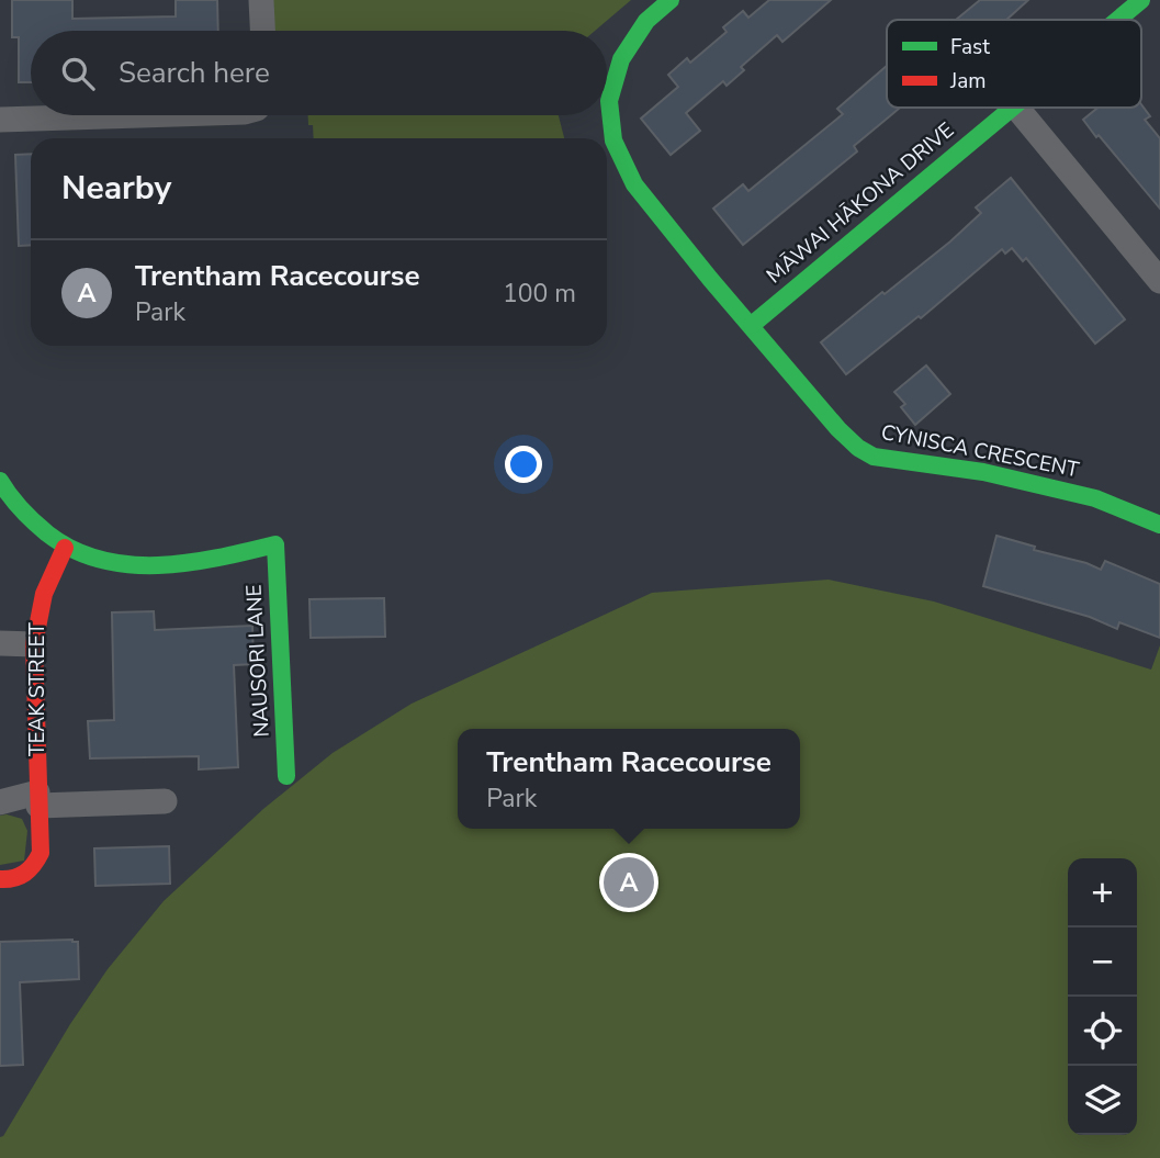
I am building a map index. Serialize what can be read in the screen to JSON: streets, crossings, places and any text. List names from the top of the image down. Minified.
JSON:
{"streets":{"street":["MĀWAI HĀKONA DRIVE","CYNISCA CRESCENT","NAUSORI LANE","TEAK STREET"]},"crossings":[["MĀWAI HĀKONA DRIVE","CYNISCA CRESCENT"],["NAUSORI LANE","TEAK STREET"]],"legend":["Fast","Jam"],"page":{"search":"Search here","heading":"Nearby","list":[{"mark":"A","name":"Trentham Racecourse","note":"Park","value":"100 m"}],"popup":["Trentham Racecourse","Park"],"pins":"A","map_buttons":["+","−"]}}
